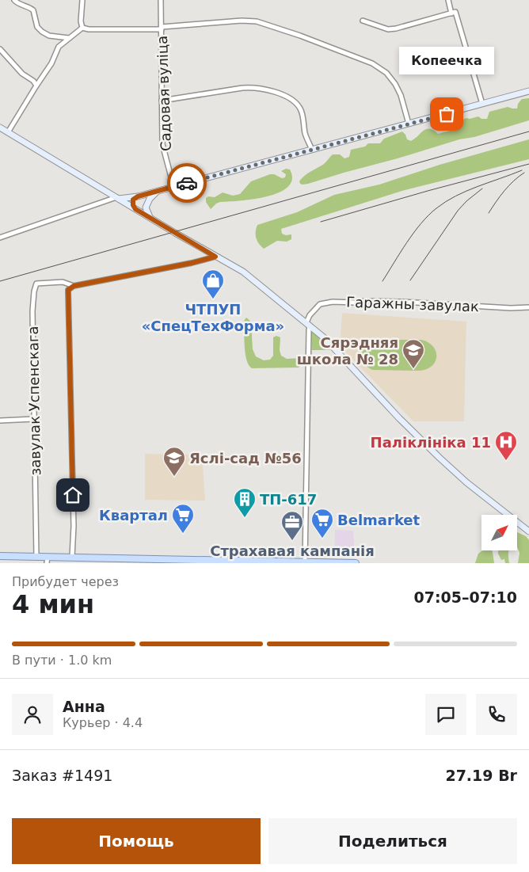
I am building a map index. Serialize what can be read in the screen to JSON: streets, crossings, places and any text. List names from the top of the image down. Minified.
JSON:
{"streets":{"street":["Садовая вуліца","Гаражны завулак","завулак Успенскага"]},"places":{"other":["Копеечка"],"shop":["ЧТПУП «СпецТехФорма»"],"school or university":["Сярэдняя школа № 28","Яслі-сад №56"],"hospital":["Паліклініка 11"],"building":["ТП-617"],"supermarket":["Квартал","Belmarket"],"office":["Страхавая кампанія"]},"north":"top right","page":{"bubble":"Копеечка","heading":["4 мин","Прибудет через","07:05–07:10"],"panel":["Анна","Курьер · 4.4","Заказ #1491","27.19 Br"],"bar":"В пути · 1.0 km","buttons":["Помощь","Поделиться"]}}
